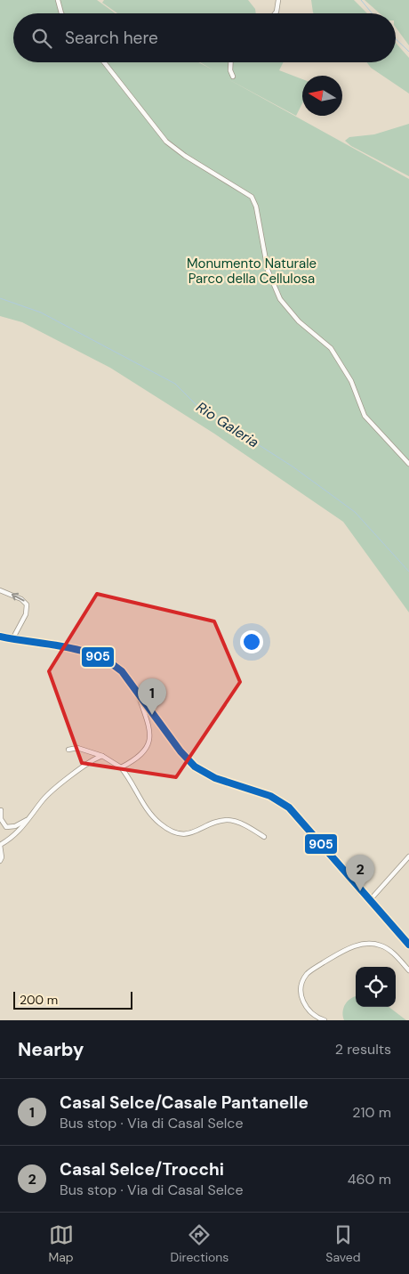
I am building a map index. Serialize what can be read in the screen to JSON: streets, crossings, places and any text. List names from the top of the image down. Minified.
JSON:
{"water":["Rio Galeria"],"parks":["Monumento Naturale Parco della Cellulosa"],"lines":["transit line 905"],"scale_bar":"200 m","north":"left","page":{"search":"Search here","pins":["1","2"],"scale":"200 m","heading":["Nearby","2 results"],"list":[{"mark":"1","name":"Casal Selce/Casale Pantanelle","note":"Bus stop · Via di Casal Selce","value":"210 m"},{"mark":"2","name":"Casal Selce/Trocchi","note":"Bus stop · Via di Casal Selce","value":"460 m"}],"nav":["Map","Directions","Saved"]}}
